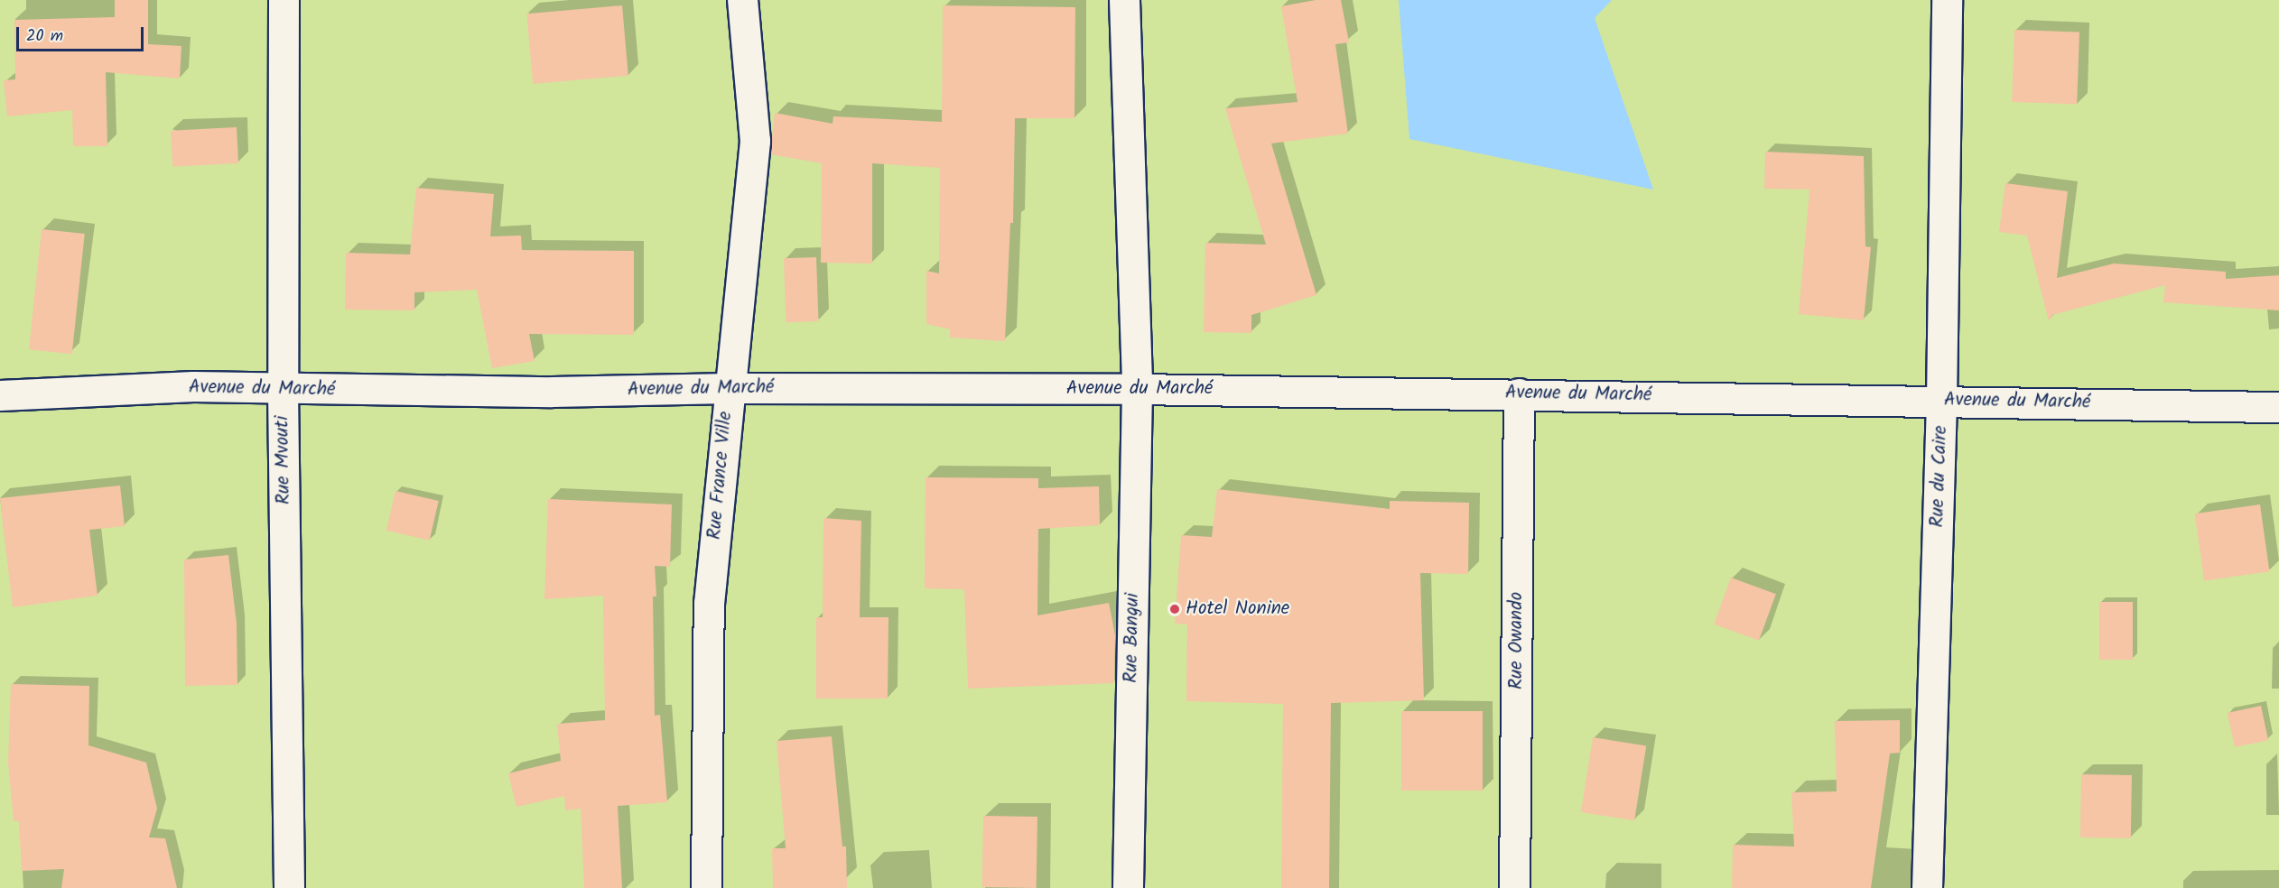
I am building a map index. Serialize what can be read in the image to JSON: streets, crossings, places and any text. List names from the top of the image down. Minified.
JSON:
{"streets":{"street":["Avenue du Marché","Rue Mvouti","Rue France Ville","Rue du Caire","Rue Bangui","Rue Owando"]},"crossings":[["Avenue du Marché","Rue Mvouti"],["Avenue du Marché","Rue France Ville"],["Avenue du Marché","Rue du Caire"],["Avenue du Marché","Rue Bangui"],["Avenue du Marché","Rue Owando"]],"places":["Hotel Nonine"],"scale_bar":"20 m"}
